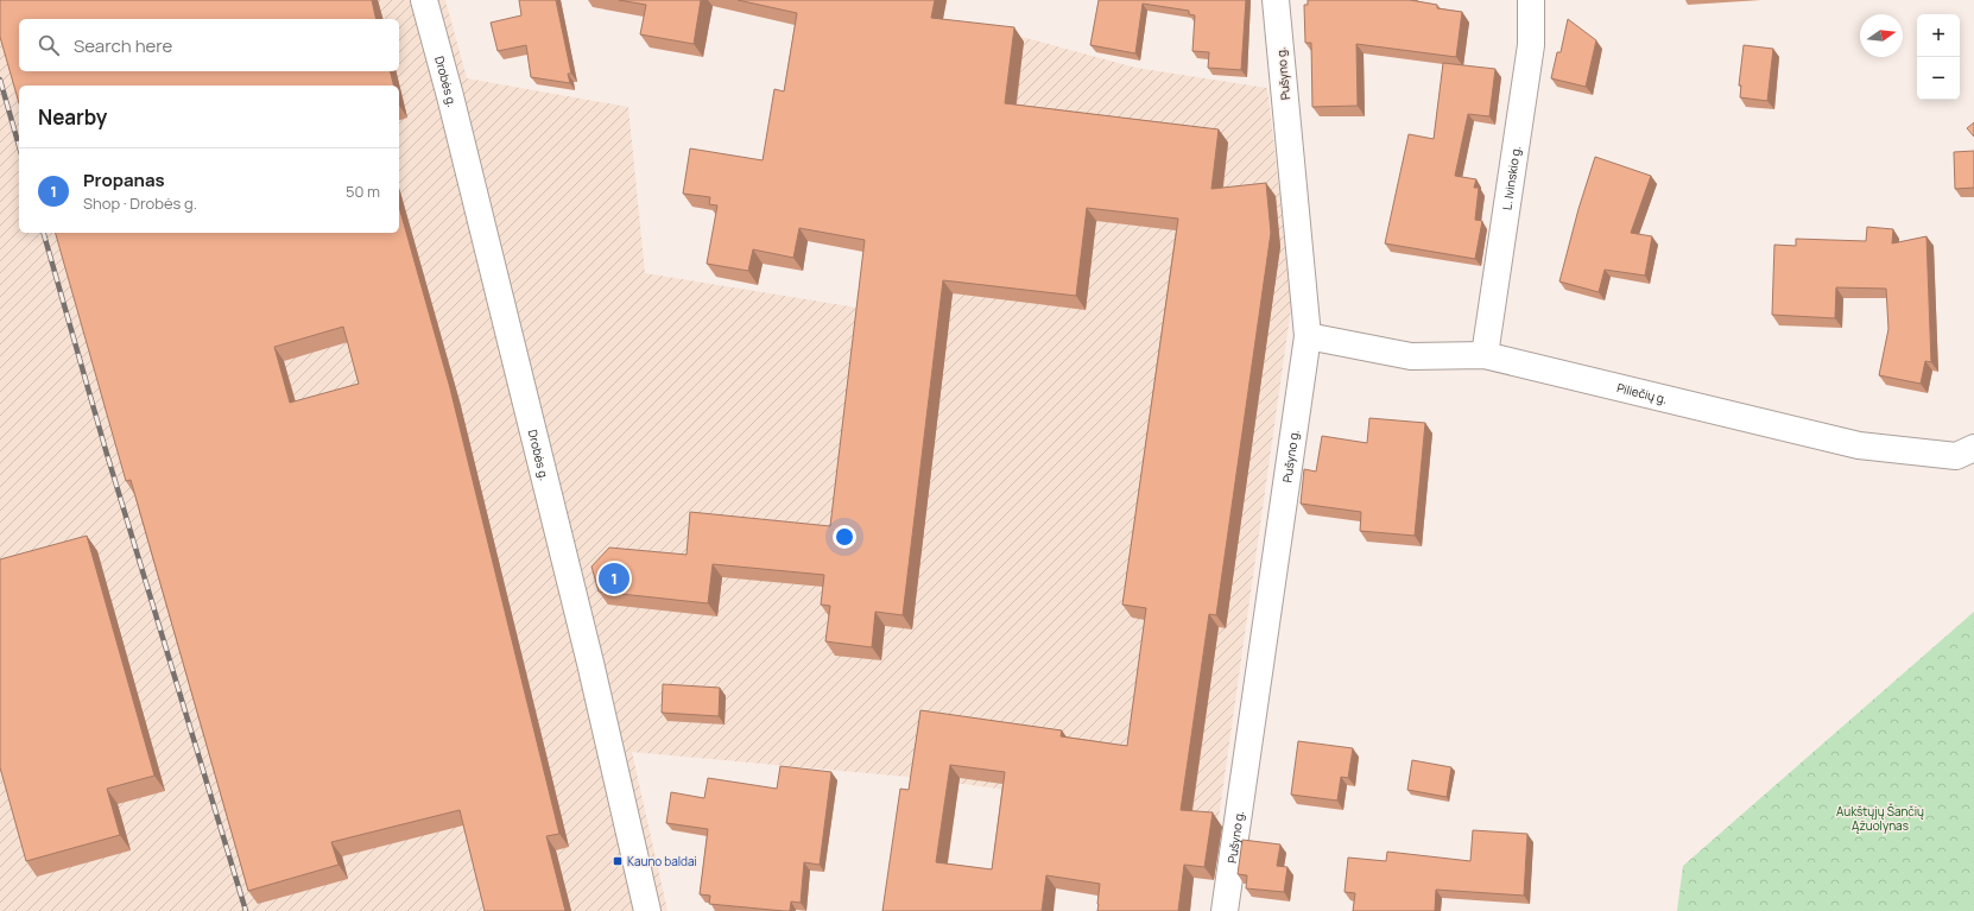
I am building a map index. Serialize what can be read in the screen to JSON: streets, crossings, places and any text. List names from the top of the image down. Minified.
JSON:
{"streets":{"street":["Pušyno g.","Drobės g.","L. Ivinskio g.","Piliečių g."]},"crossings":[["Pušyno g.","Piliečių g."],["L. Ivinskio g.","Piliečių g."]],"parks":["Aukštųjų Šančių Ąžuolynas"],"places":{"transit":["Kauno baldai"]},"north":"right","page":{"map_buttons":["+","−"],"search":"Search here","heading":"Nearby","list":[{"mark":"1","name":"Propanas","note":"Shop · Drobės g.","value":"50 m"}],"pins":"1"}}
